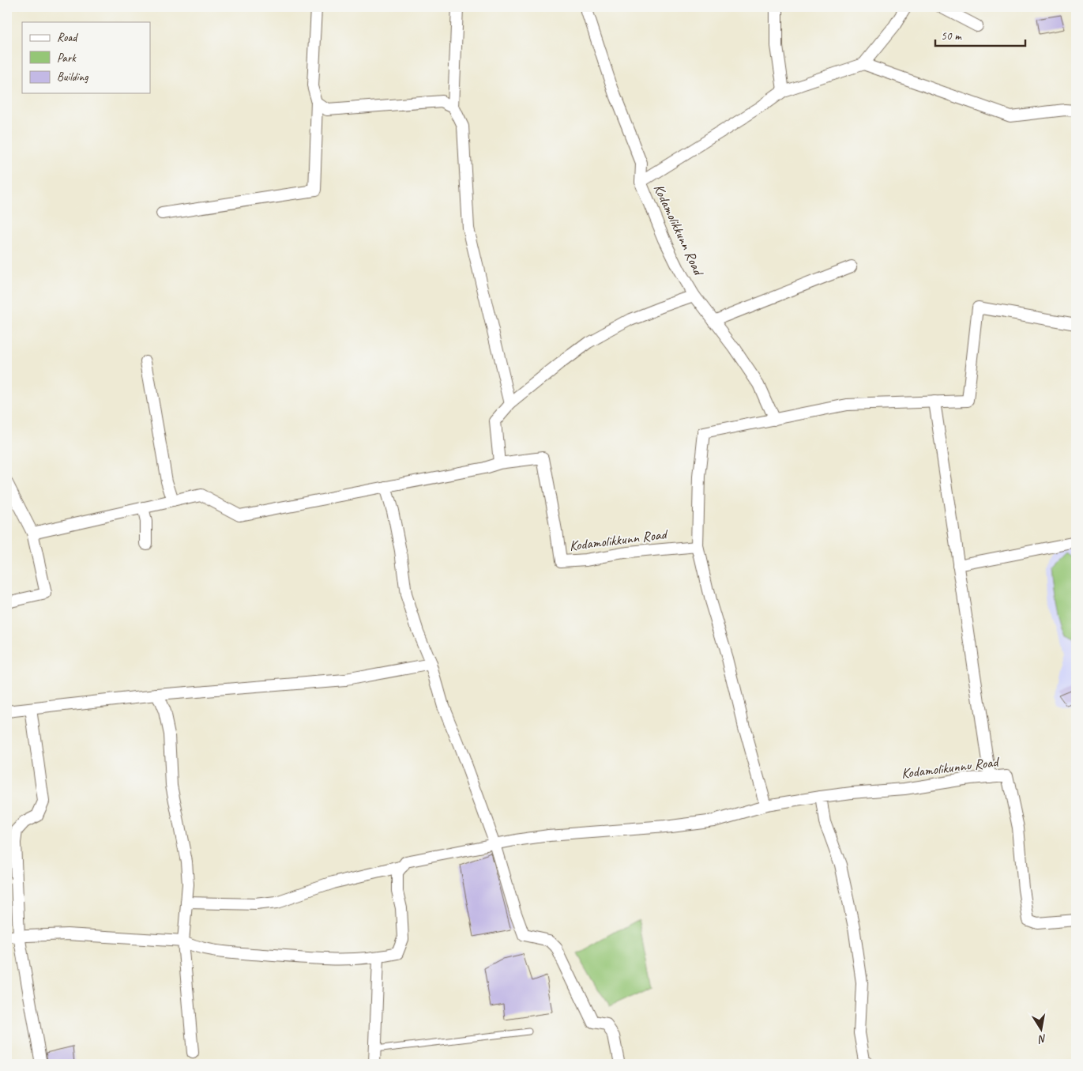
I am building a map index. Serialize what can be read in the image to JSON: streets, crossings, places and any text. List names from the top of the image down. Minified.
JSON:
{"streets":{"street":["Kodamolikkunn Road","Kodamolikunnu Road"]},"legend":["Road","Park","Building"],"scale_bar":"50 m","north":"bottom"}
